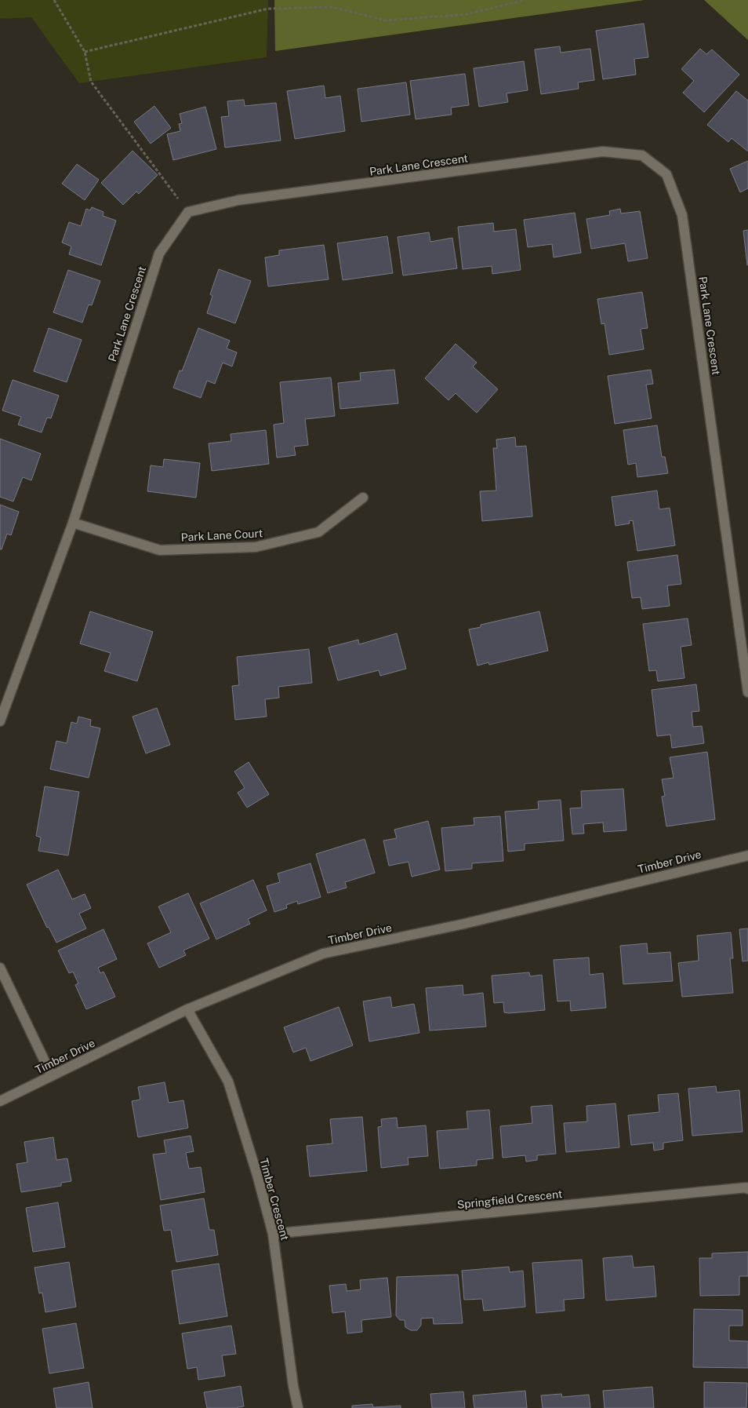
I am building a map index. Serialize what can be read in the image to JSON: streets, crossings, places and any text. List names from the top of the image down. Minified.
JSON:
{"streets":{"street":["Park Lane Crescent","Park Lane Court","Timber Drive","Timber Crescent","Springfield Crescent"]},"crossings":[["Park Lane Crescent","Park Lane Court"],["Timber Drive","Timber Crescent"],["Timber Crescent","Springfield Crescent"]]}
